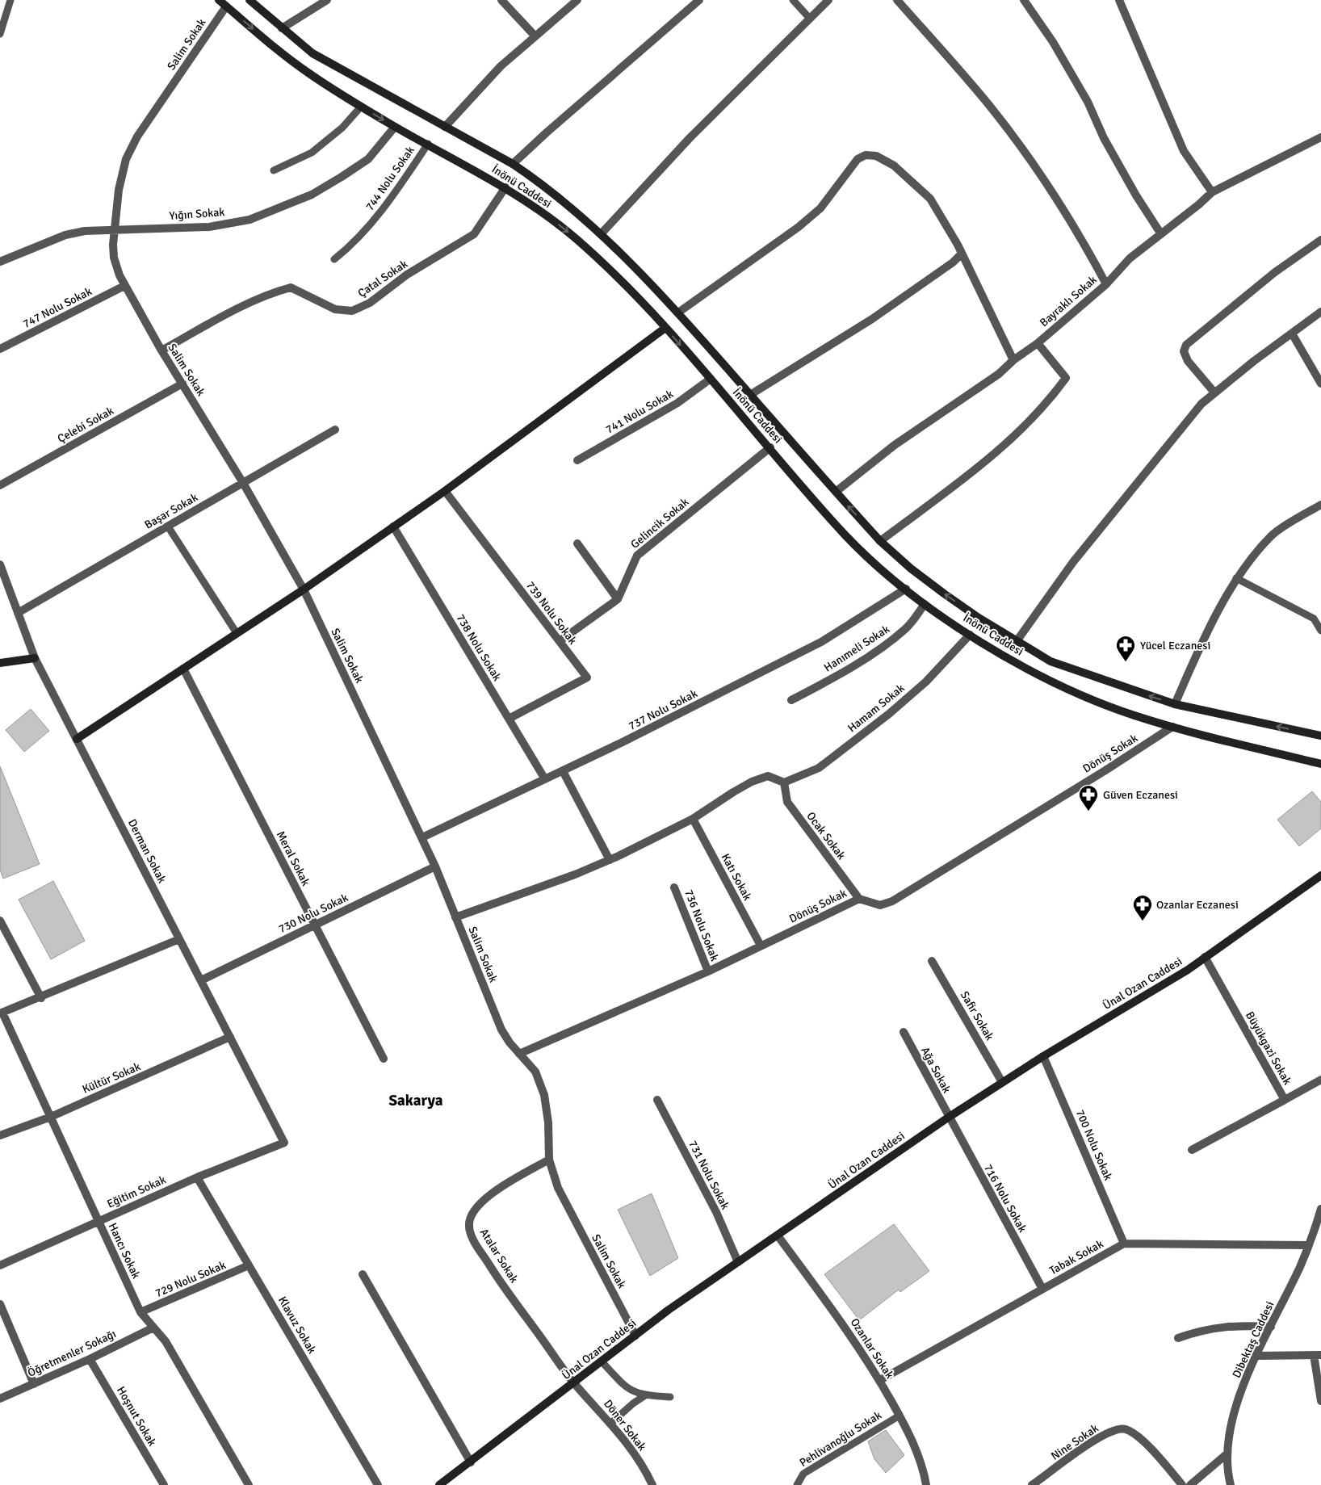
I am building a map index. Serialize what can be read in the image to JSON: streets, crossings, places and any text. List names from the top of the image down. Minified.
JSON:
{"streets":{"main road":["İnönü Caddesi","Ünal Ozan Caddesi"],"street":["Salim Sokak","Yığın Sokak","Çatal Sokak","Bayraklı Sokak","747 Nolu Sokak","741 Nolu Sokak","Çelebi Sokak","Başar Sokak","Gelincik Sokak","739 Nolu Sokak","738 Nolu Sokak","Hanımeli Sokak","Hamam Sokak","737 Nolu Sokak","Dönüş Sokak","Ocak Sokak","Derman Sokak","Meral Sokak","Katı Sokak","730 Nolu Sokak","736 Nolu Sokak","Safir Sokak","Büyükgazi Sokak","Ağa Sokak","Kültür Sokak","700 Nolu Sokak","731 Nolu Sokak","Eğitim Sokak","716 Nolu Sokak","Hancı Sokak","Atalar Sokak","Tabak Sokak","729 Nolu Sokak","Klavuz Sokak","Dibektaş Caddesi","Ozanlar Sokak","Öğretmenler Sokağı","Hoşnut Sokak","Döner Sokak","Nine Sokak"],"lane":["744 Nolu Sokak","Pehlivanoğlu Sokak"]},"crossings":[["Salim Sokak","İnönü Caddesi"],["Salim Sokak","Yığın Sokak"],["Salim Sokak","Çatal Sokak"],["Salim Sokak","747 Nolu Sokak"],["Salim Sokak","Çelebi Sokak"],["Salim Sokak","Başar Sokak"],["Salim Sokak","737 Nolu Sokak"],["Salim Sokak","Dönüş Sokak"],["Salim Sokak","730 Nolu Sokak"],["Salim Sokak","Ünal Ozan Caddesi"],["Salim Sokak","Atalar Sokak"],["744 Nolu Sokak","İnönü Caddesi"],["İnönü Caddesi","Yığın Sokak"],["İnönü Caddesi","Çatal Sokak"],["İnönü Caddesi","Bayraklı Sokak"],["İnönü Caddesi","741 Nolu Sokak"],["İnönü Caddesi","Gelincik Sokak"],["İnönü Caddesi","Hanımeli Sokak"],["İnönü Caddesi","Hamam Sokak"],["İnönü Caddesi","737 Nolu Sokak"],["İnönü Caddesi","Dönüş Sokak"],["Başar Sokak","Derman Sokak"],["739 Nolu Sokak","738 Nolu Sokak"],["738 Nolu Sokak","737 Nolu Sokak"],["Hamam Sokak","Ocak Sokak"],["Dönüş Sokak","Ocak Sokak"],["Dönüş Sokak","Katı Sokak"],["Dönüş Sokak","736 Nolu Sokak"],["Derman Sokak","730 Nolu Sokak"],["Derman Sokak","Kültür Sokak"],["Derman Sokak","Eğitim Sokak"],["Meral Sokak","730 Nolu Sokak"],["Ünal Ozan Caddesi","Safir Sokak"],["Ünal Ozan Caddesi","Büyükgazi Sokak"],["Ünal Ozan Caddesi","Ağa Sokak"],["Ünal Ozan Caddesi","700 Nolu Sokak"],["Ünal Ozan Caddesi","731 Nolu Sokak"],["Ünal Ozan Caddesi","716 Nolu Sokak"],["Ünal Ozan Caddesi","Atalar Sokak"],["Ünal Ozan Caddesi","Ozanlar Sokak"],["Ünal Ozan Caddesi","Döner Sokak"],["Ağa Sokak","716 Nolu Sokak"],["Kültür Sokak","Hancı Sokak"],["700 Nolu Sokak","Tabak Sokak"],["Eğitim Sokak","Hancı Sokak"],["Eğitim Sokak","Klavuz Sokak"],["716 Nolu Sokak","Tabak Sokak"],["Hancı Sokak","729 Nolu Sokak"],["Hancı Sokak","Öğretmenler Sokağı"],["Atalar Sokak","Döner Sokak"],["Tabak Sokak","Dibektaş Caddesi"],["Tabak Sokak","Ozanlar Sokak"],["729 Nolu Sokak","Klavuz Sokak"],["Ozanlar Sokak","Pehlivanoğlu Sokak"],["Öğretmenler Sokağı","Hoşnut Sokak"]],"districts":["Sakarya"],"places":{"pharmacy":["Yücel Eczanesi","Güven Eczanesi","Ozanlar Eczanesi"]}}
